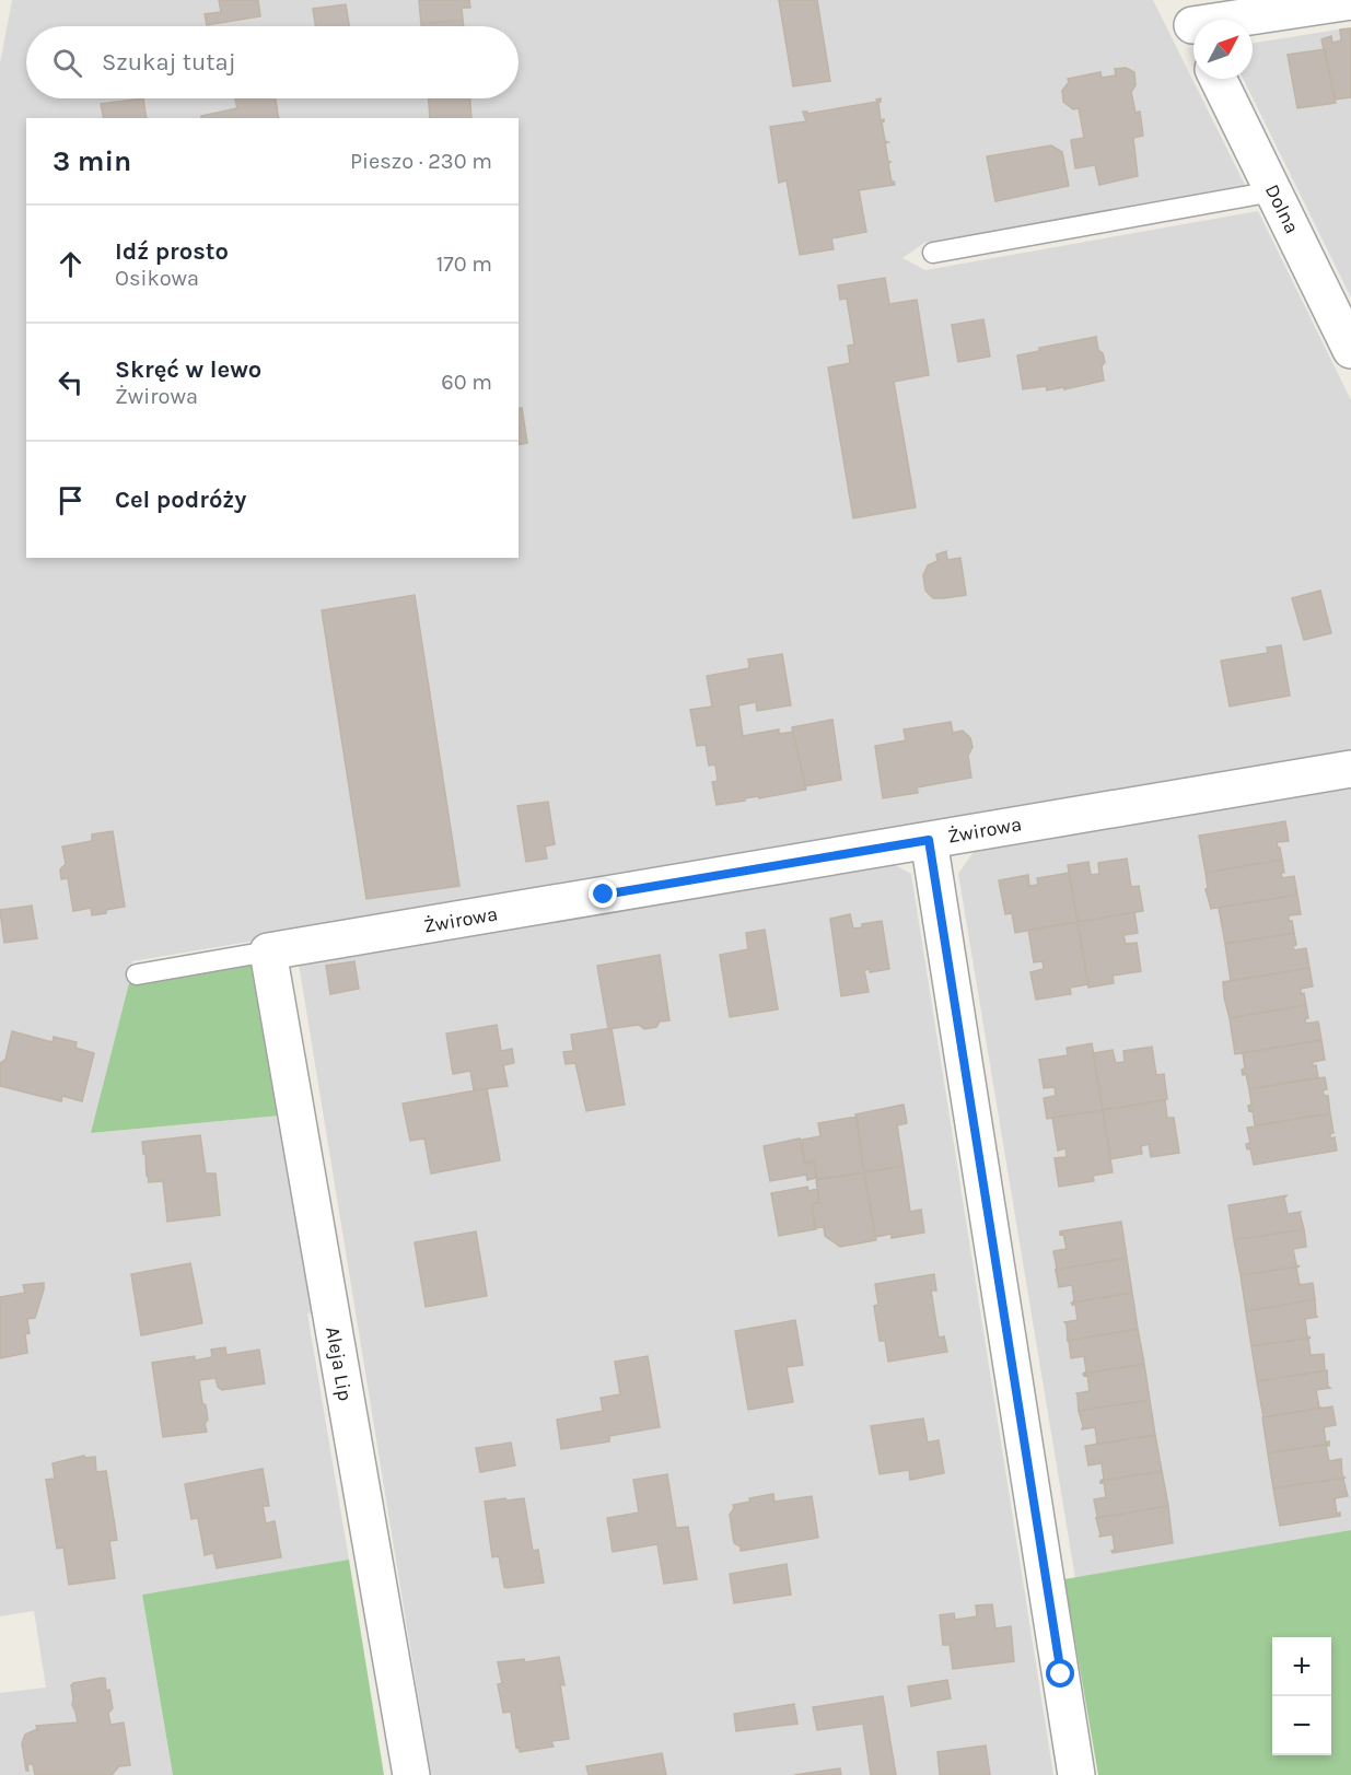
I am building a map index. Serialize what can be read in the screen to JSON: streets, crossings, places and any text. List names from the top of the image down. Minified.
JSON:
{"streets":{"street":["Dolna","Żwirowa","Aleja Lip"]},"crossings":[["Żwirowa","Aleja Lip"]],"north":"top right","page":{"search":"Szukaj tutaj","heading":["3 min","Pieszo · 230 m"],"list":[["Idź prosto","Osikowa","170 m"],["Skręć w lewo","Żwirowa","60 m"],"Cel podróży"],"map_buttons":["+","−"]}}
